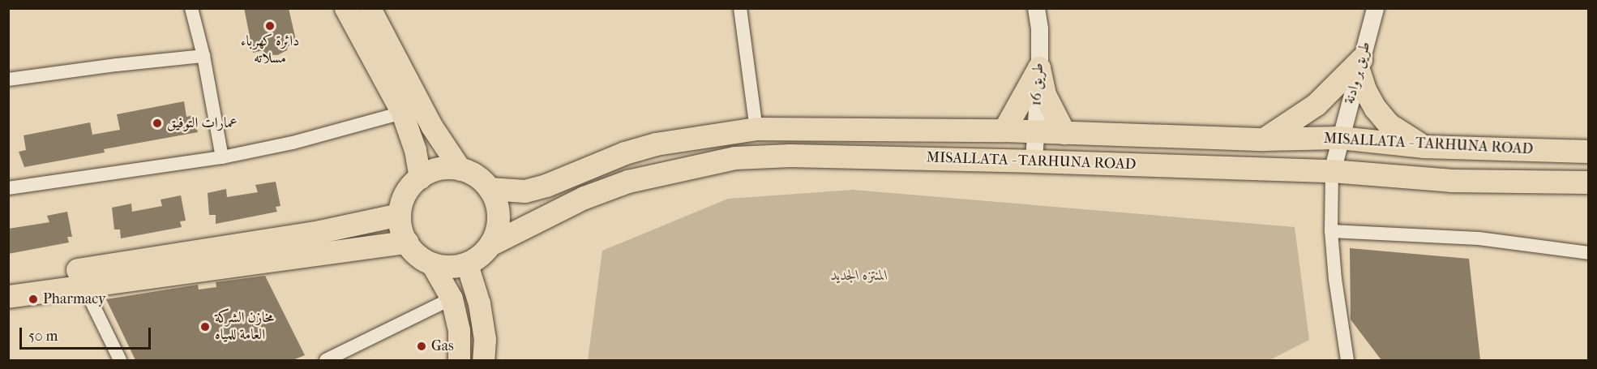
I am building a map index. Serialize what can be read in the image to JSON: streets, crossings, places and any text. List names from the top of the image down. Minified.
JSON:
{"streets":{"highway":["MISALLATA - TARHUNA ROAD"],"street":["طريق بر وادنة","طريق 16"]},"crossings":[["طريق بر وادنة","MISALLATA - TARHUNA ROAD"],["طريق 16","MISALLATA - TARHUNA ROAD"]],"parks":["المنتزه الجديد"],"places":["دائرة كهرباء مسلاته","عمارات التوفيق","Pharmacy","مخازن الشركة العامة للمياه","Gas"],"scale_bar":"50 m"}
